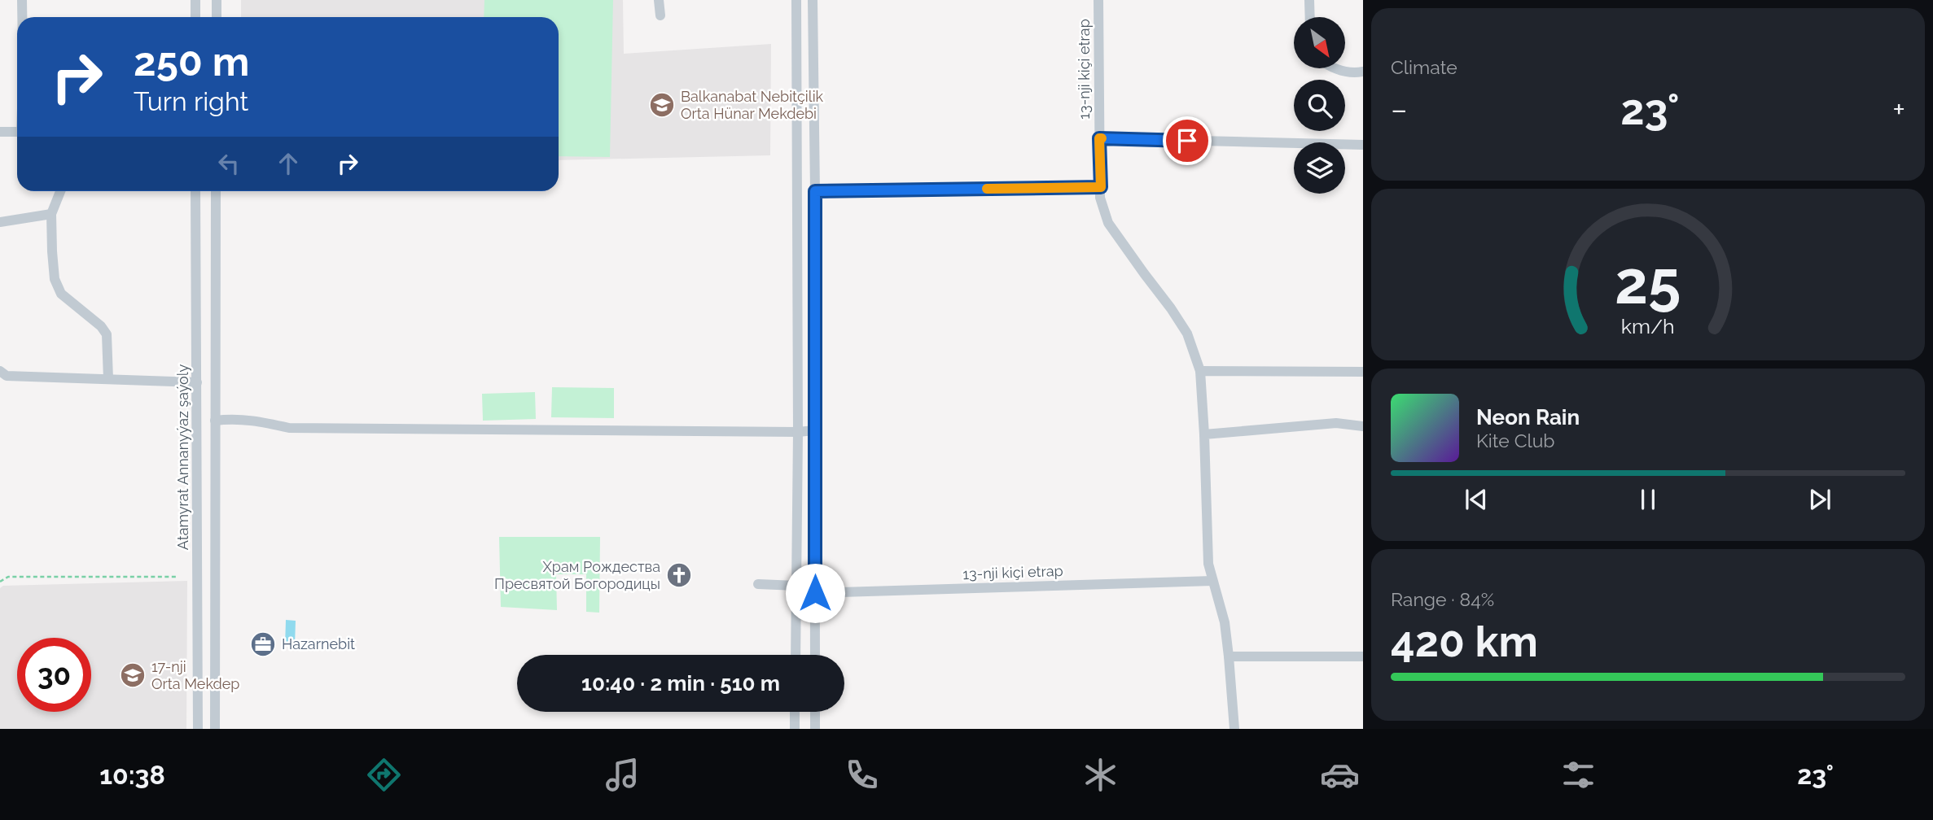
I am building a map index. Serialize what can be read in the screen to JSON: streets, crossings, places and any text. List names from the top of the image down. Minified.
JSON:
{"streets":{"street":["13-nji kiçi etrap","Atamyrat Annanyýaz şaýoly"]},"places":{"school or university":["Balkanabat Nebitçilik Orta Hünar Mekdebi","17-nji Orta Mekdep"],"church":["Храм Рождества Пресвятой Богородицы"],"office":["Hazarnebit"]},"north":"bottom right","page":{"tile":["Climate",["Range · 84%","420 km"]],"turn":["250 m","Turn right"],"heat":["−","23°","+"],"song":["Neon Rain","Kite Club"],"limit":"30","trip":"10:40 · 2 min · 510 m","tabs":["10:38","23°"],"gauge":["25","km/h"]}}
